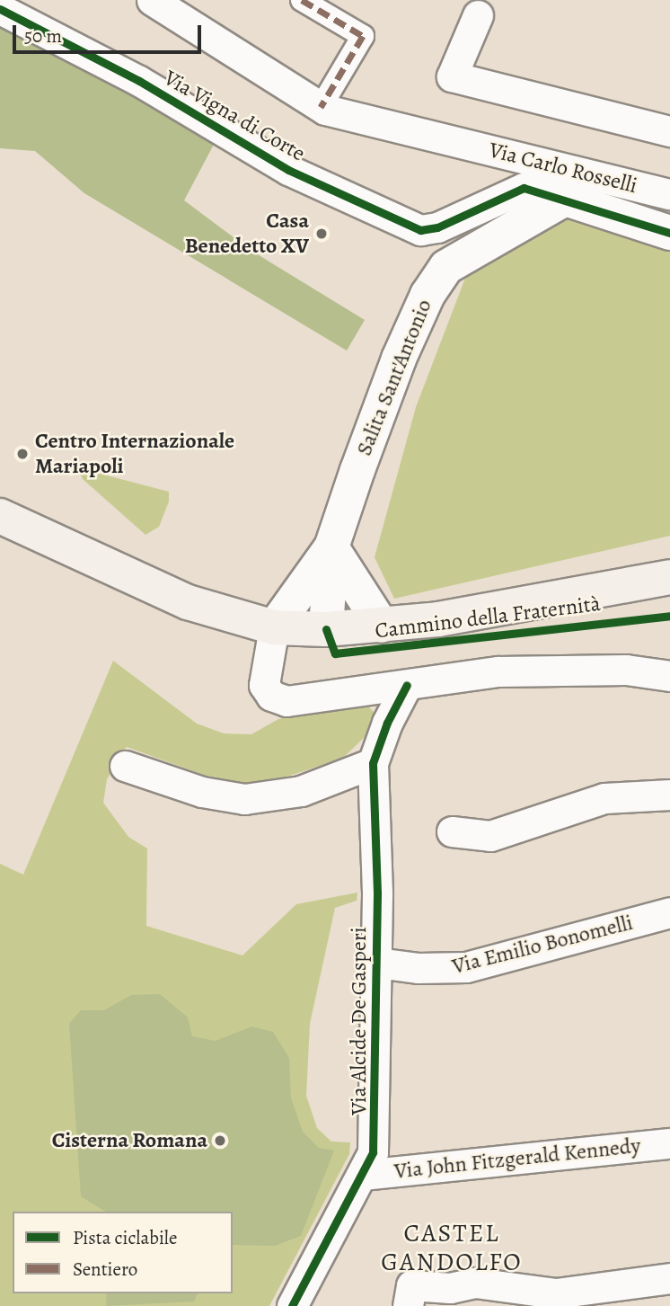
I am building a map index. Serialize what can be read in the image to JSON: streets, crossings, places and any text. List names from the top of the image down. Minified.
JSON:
{"streets":{"street":["Via Vigna di Corte","Via Carlo Rosselli","Salita Sant'Antonio","Via Emilio Bonomelli","Via Alcide De Gasperi","Via John Fitzgerald Kennedy"],"cycle path":["Cammino della Fraternità"]},"crossings":[["Via Vigna di Corte","Salita Sant'Antonio"],["Via Emilio Bonomelli","Via Alcide De Gasperi"],["Via Alcide De Gasperi","Via John Fitzgerald Kennedy"]],"districts":["CASTEL GANDOLFO"],"places":["Casa Benedetto XV","Centro Internazionale Mariapoli","Cisterna Romana"],"legend":["Pista ciclabile","Sentiero"],"scale_bar":"50 m"}
